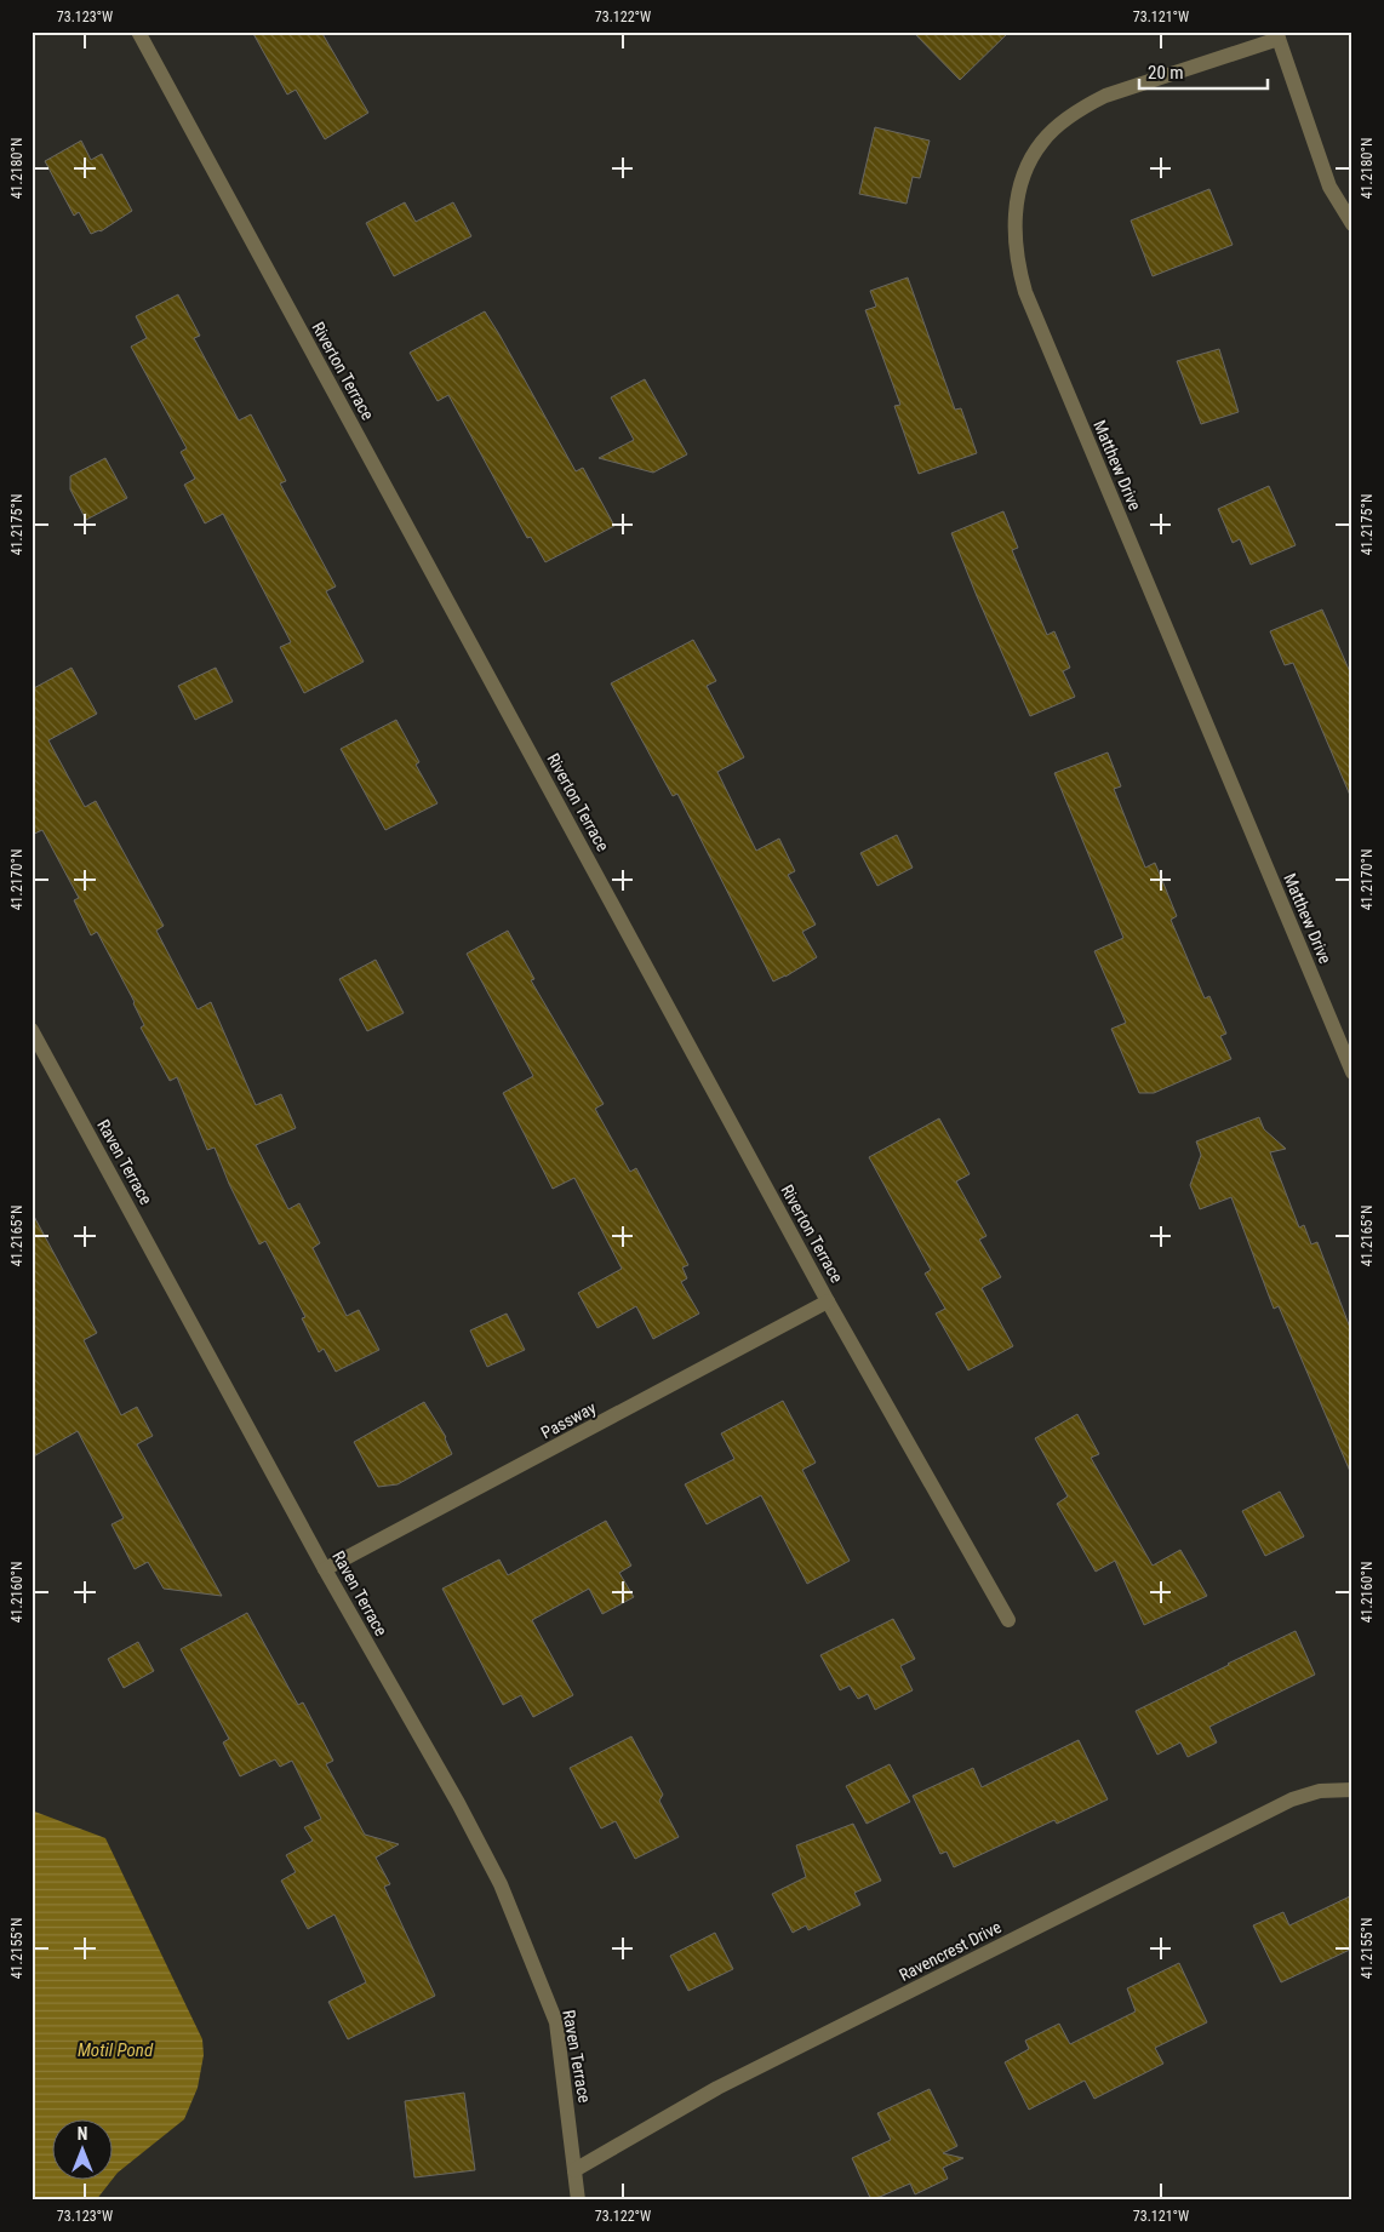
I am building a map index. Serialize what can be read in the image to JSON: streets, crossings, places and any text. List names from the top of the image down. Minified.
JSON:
{"streets":{"street":["Riverton Terrace","Matthew Drive","Raven Terrace","Passway","Ravencrest Drive"]},"crossings":[["Riverton Terrace","Passway"],["Raven Terrace","Passway"],["Raven Terrace","Ravencrest Drive"]],"water":["Motil Pond"],"scale_bar":"20 m","north":"top","coordinates":["73.123°W","73.122°W","73.121°W","41.2180°N","41.2175°N","41.2170°N","41.2165°N","41.2160°N","41.2155°N"]}
